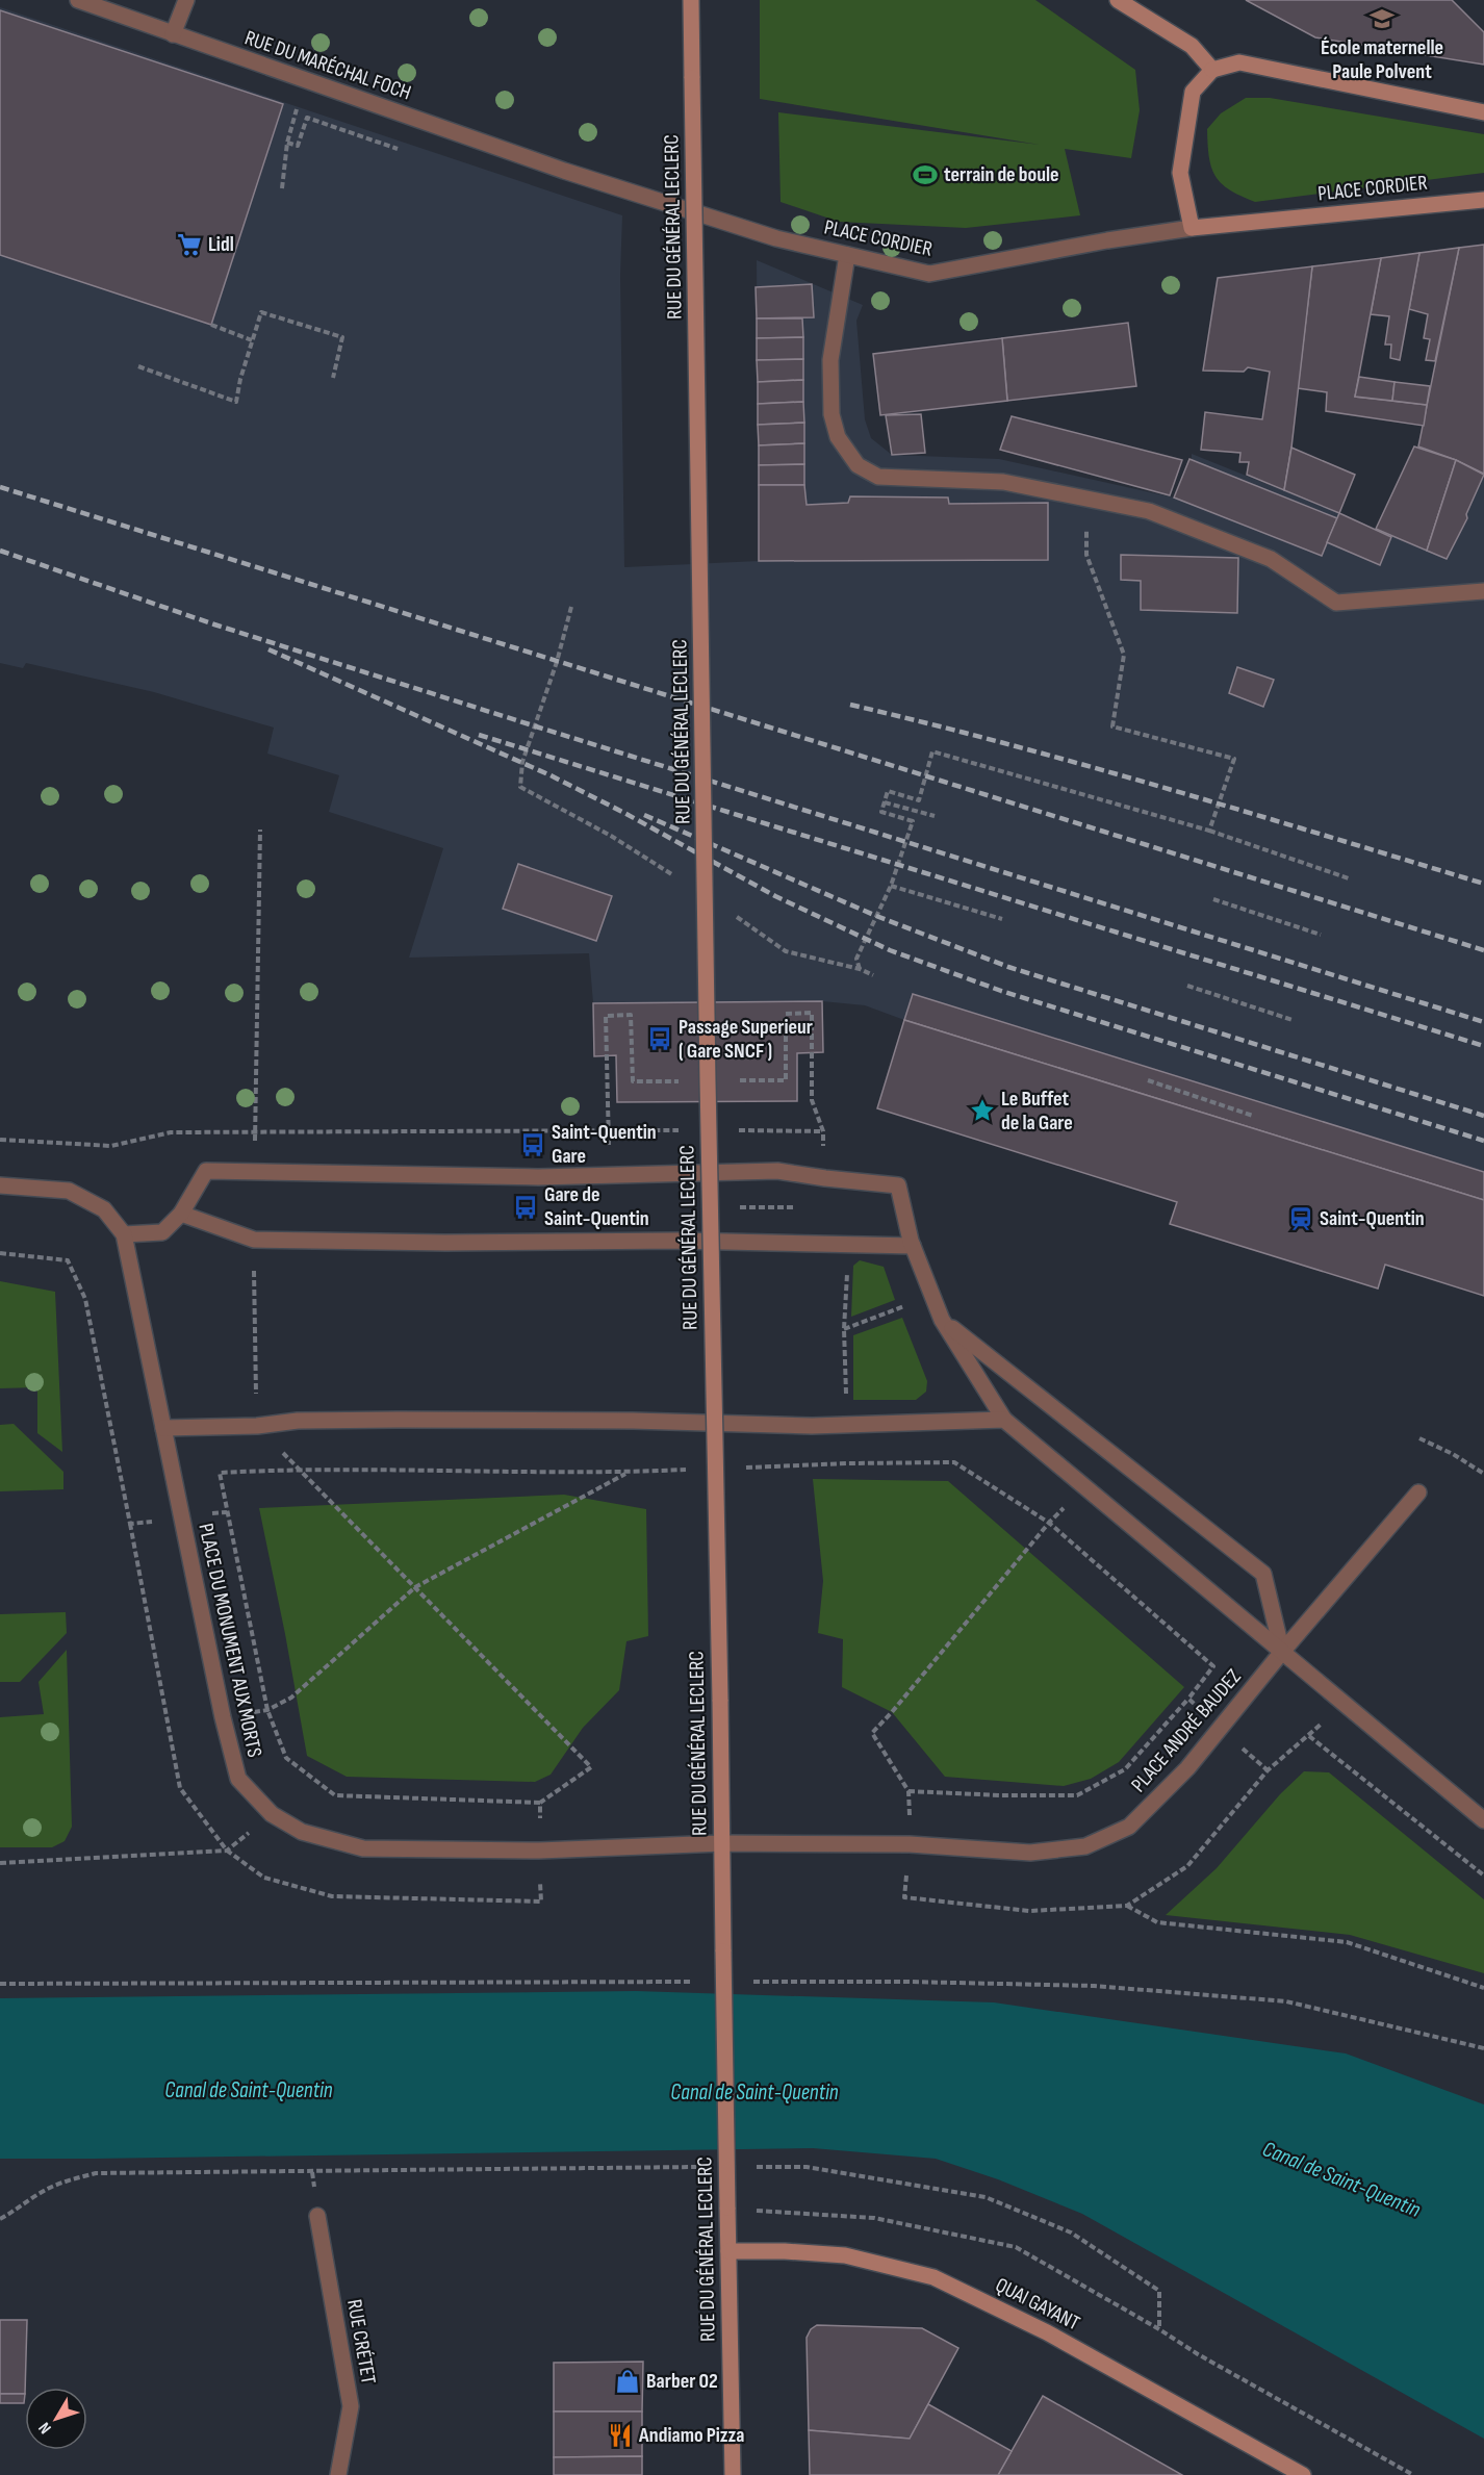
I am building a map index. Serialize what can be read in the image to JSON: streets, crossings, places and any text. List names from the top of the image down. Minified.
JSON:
{"streets":{"main road":["PLACE CORDIER","RUE DU GÉNÉRAL LECLERC","QUAI GAYANT"],"street":["RUE DU MARÉCHAL FOCH","PLACE DU MONUMENT AUX MORTS","PLACE ANDRÉ BAUDEZ","RUE CRÉTET"]},"crossings":[["RUE DU MARÉCHAL FOCH","PLACE CORDIER"],["RUE DU GÉNÉRAL LECLERC","PLACE DU MONUMENT AUX MORTS"],["RUE DU GÉNÉRAL LECLERC","PLACE ANDRÉ BAUDEZ"],["RUE DU GÉNÉRAL LECLERC","QUAI GAYANT"],["PLACE DU MONUMENT AUX MORTS","PLACE ANDRÉ BAUDEZ"]],"water":["Canal de Saint-Quentin"],"places":{"school or university":["École maternelle Paule Polvent"],"sports":["terrain de boule"],"supermarket":["Lidl"],"bus stop":["Passage Superieur ( Gare SNCF )","Saint-Quentin Gare","Gare de Saint-Quentin"],"place":["Le Buffet de la Gare"],"station":["Saint-Quentin"],"shop":["Barber 02"],"restaurant":["Andiamo Pizza"]},"north":"bottom left"}
